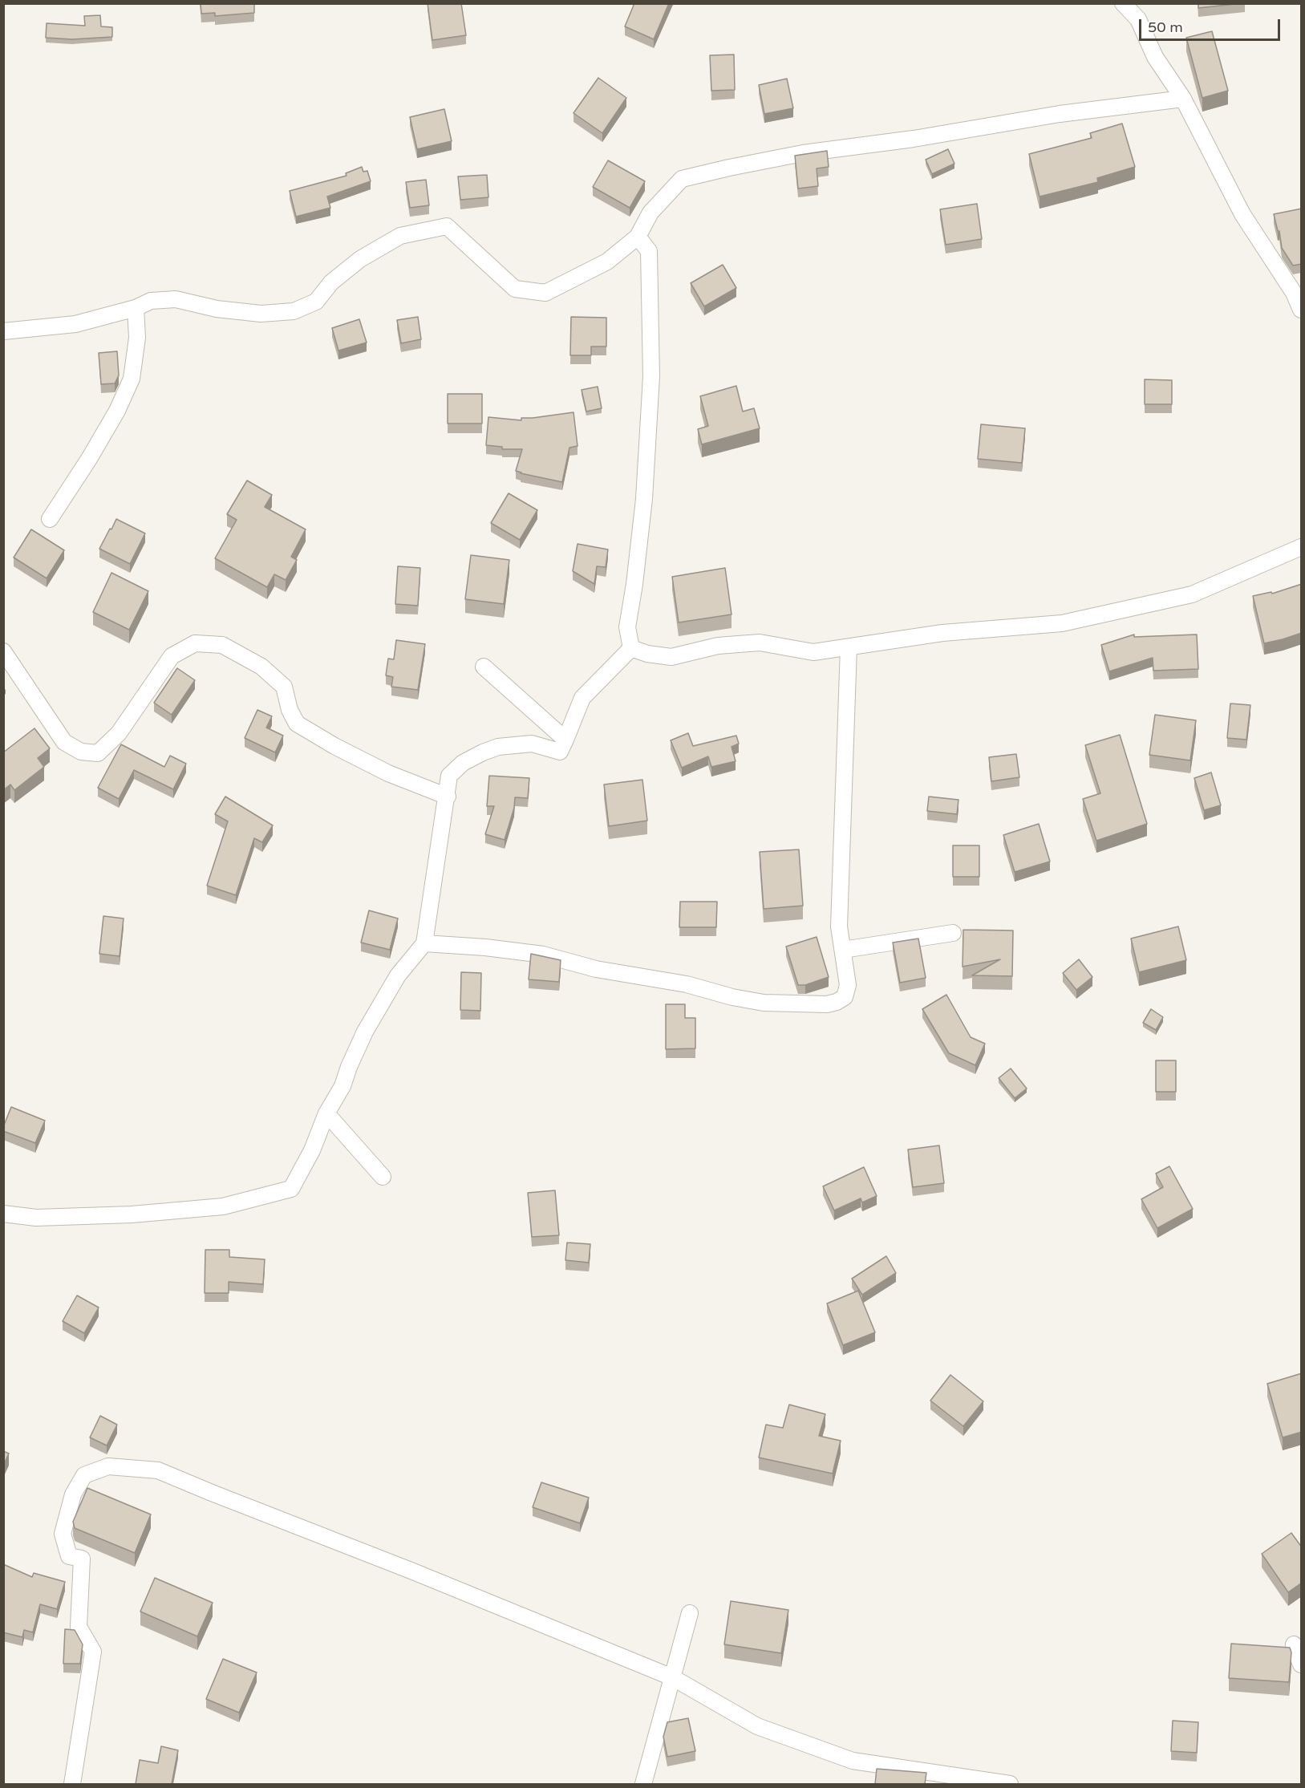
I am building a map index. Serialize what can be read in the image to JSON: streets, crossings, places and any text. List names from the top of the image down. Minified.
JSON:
{"scale_bar":"50 m"}
